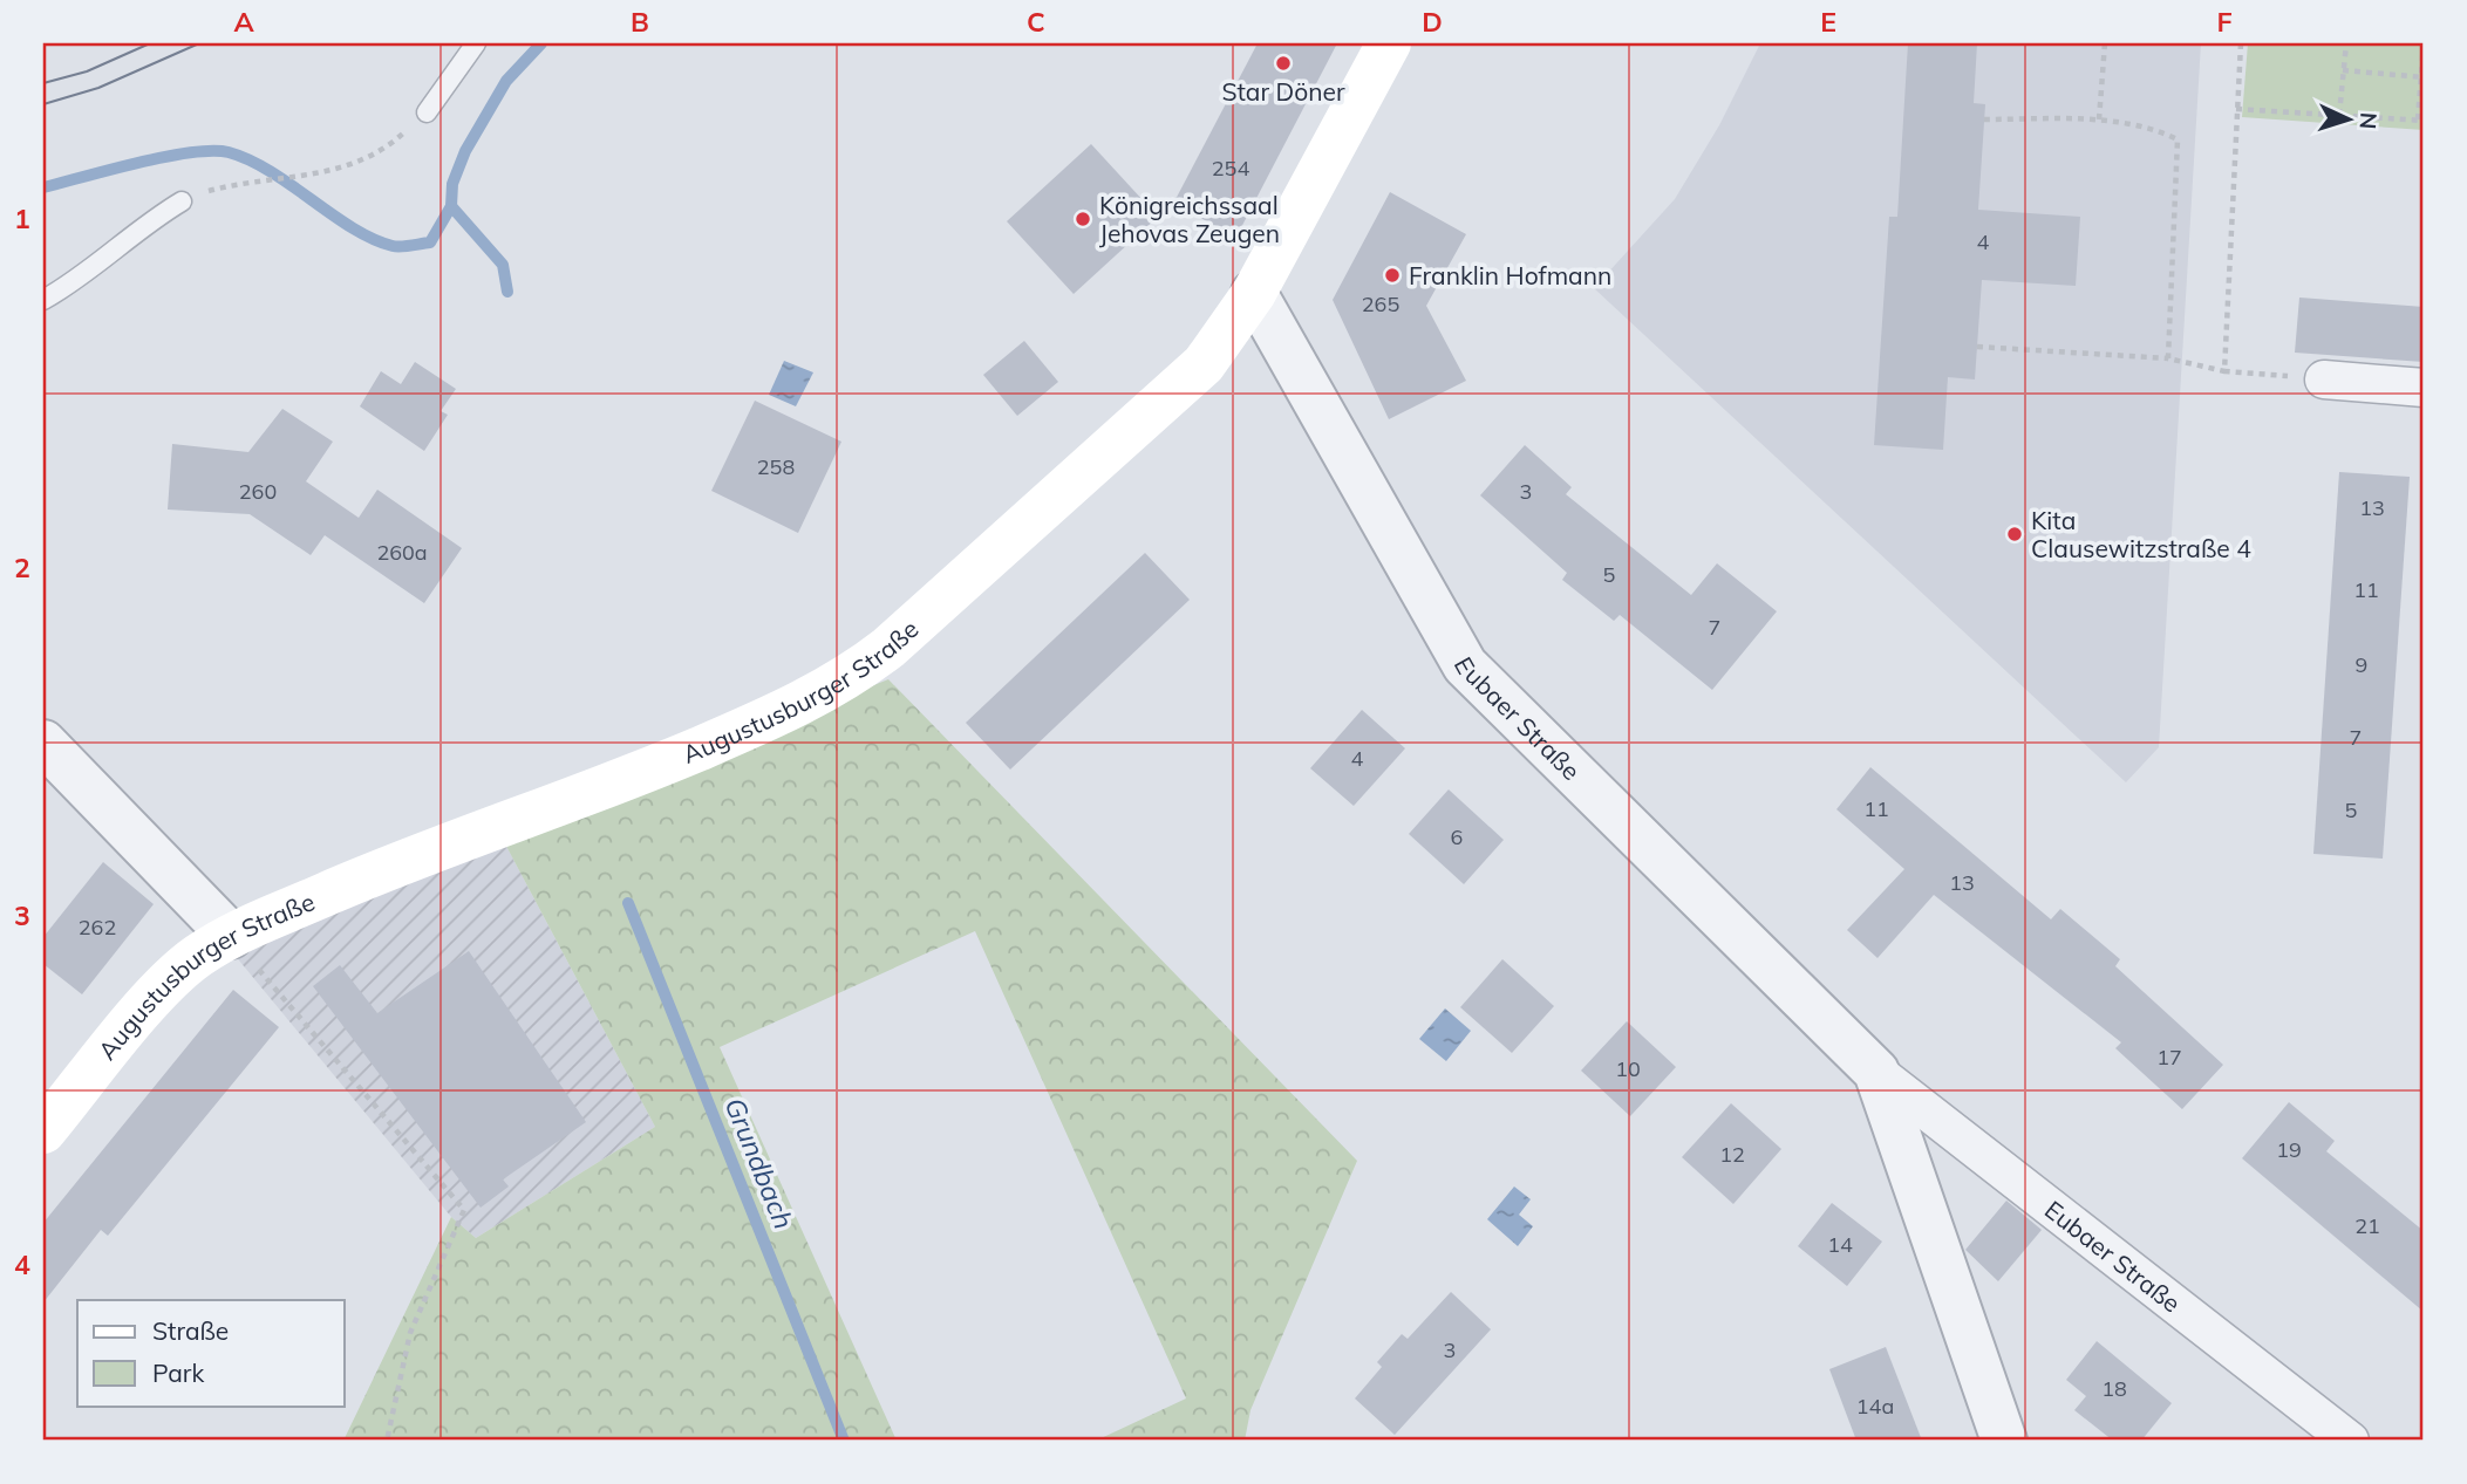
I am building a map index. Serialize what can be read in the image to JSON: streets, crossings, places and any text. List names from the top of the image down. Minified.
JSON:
{"streets":{"main road":["Augustusburger Straße"],"street":["Eubaer Straße"]},"crossings":[["Augustusburger Straße","Eubaer Straße"]],"water":["Grundbach"],"places":["Star Döner","Königreichssaal Jehovas Zeugen","Franklin Hofmann","Kita Clausewitzstraße 4"],"house_numbers":["254","4","265","258","260","3","13","260a","5","11","7","9","7","4","11","5","6","13","262","17","10","19","12","21","14","3","18","14a"],"legend":["Straße","Park"],"north":"right","grid":{"columns":["A","B","C","D","E","F"],"rows":["1","2","3","4"]}}
